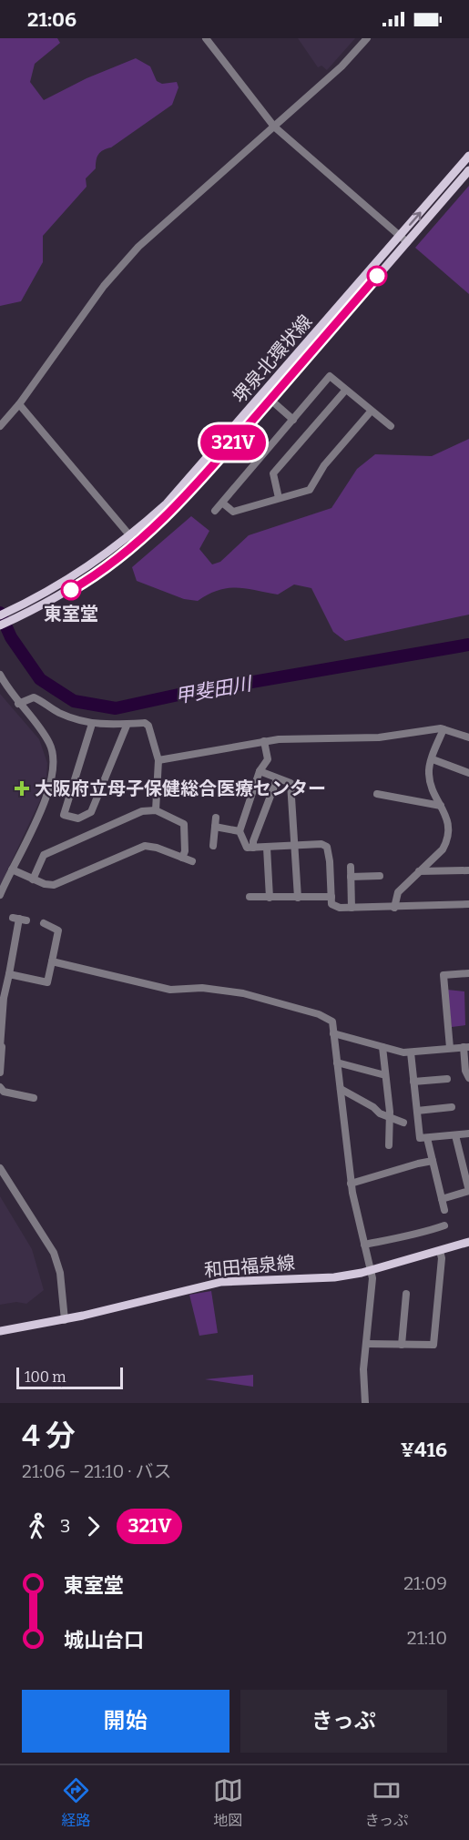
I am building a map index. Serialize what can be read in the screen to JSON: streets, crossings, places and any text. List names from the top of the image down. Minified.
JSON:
{"streets":{"main road":["堺泉北環状線","和田福泉線"]},"water":["甲斐田川"],"places":{"other":["東室堂"],"health":["大阪府立母子保健総合医療センター"]},"lines":["bus line 321V"],"scale_bar":"100 m","page":{"status":"21:06","on_map":"321V","scale":"100 m","heading":["4 分","21:06 – 21:10 · バス","¥416"],"legs":["3","321V"],"list":[{"name":"東室堂","value":"21:09"},{"name":"城山台口","value":"21:10"}],"buttons":["開始","きっぷ"],"tabs":["経路","地図","きっぷ"]}}
